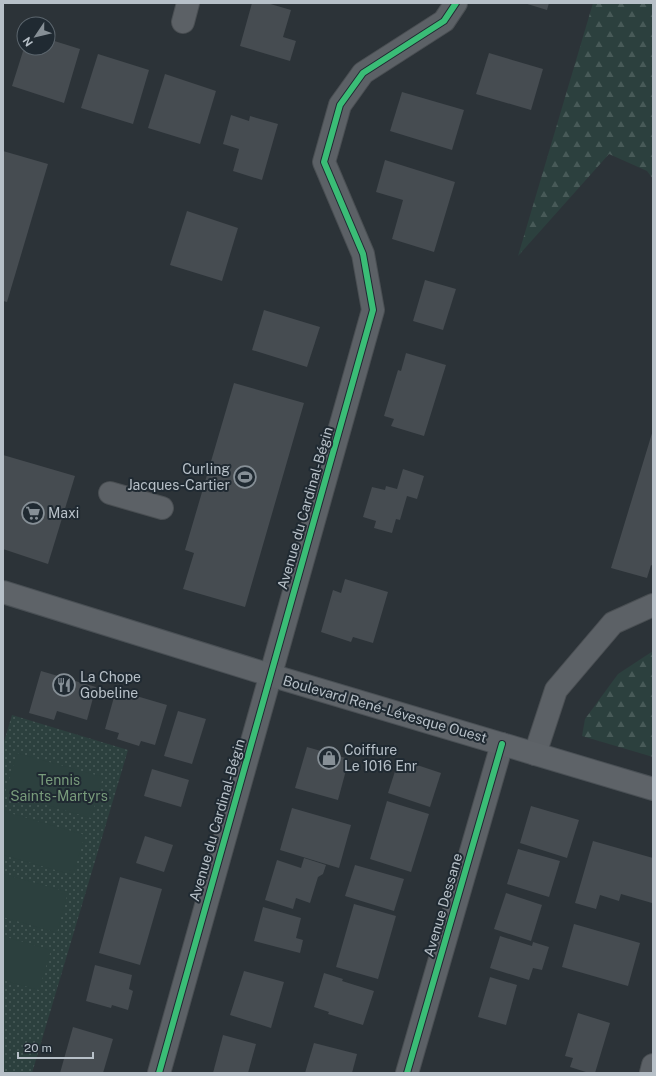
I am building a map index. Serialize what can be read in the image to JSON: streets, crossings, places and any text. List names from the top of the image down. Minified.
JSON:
{"streets":{"main road":["Boulevard René-Lévesque Ouest"],"street":["Avenue du Cardinal-Bégin","Avenue Dessane"]},"crossings":[["Avenue du Cardinal-Bégin","Boulevard René-Lévesque Ouest"],["Boulevard René-Lévesque Ouest","Avenue Dessane"]],"parks":["Tennis Saints-Martyrs"],"places":{"sports":["Curling Jacques-Cartier"],"supermarket":["Maxi"],"restaurant":["La Chope Gobeline"],"shop":["Coiffure Le 1016 Enr"]},"scale_bar":"20 m","north":"bottom left"}
